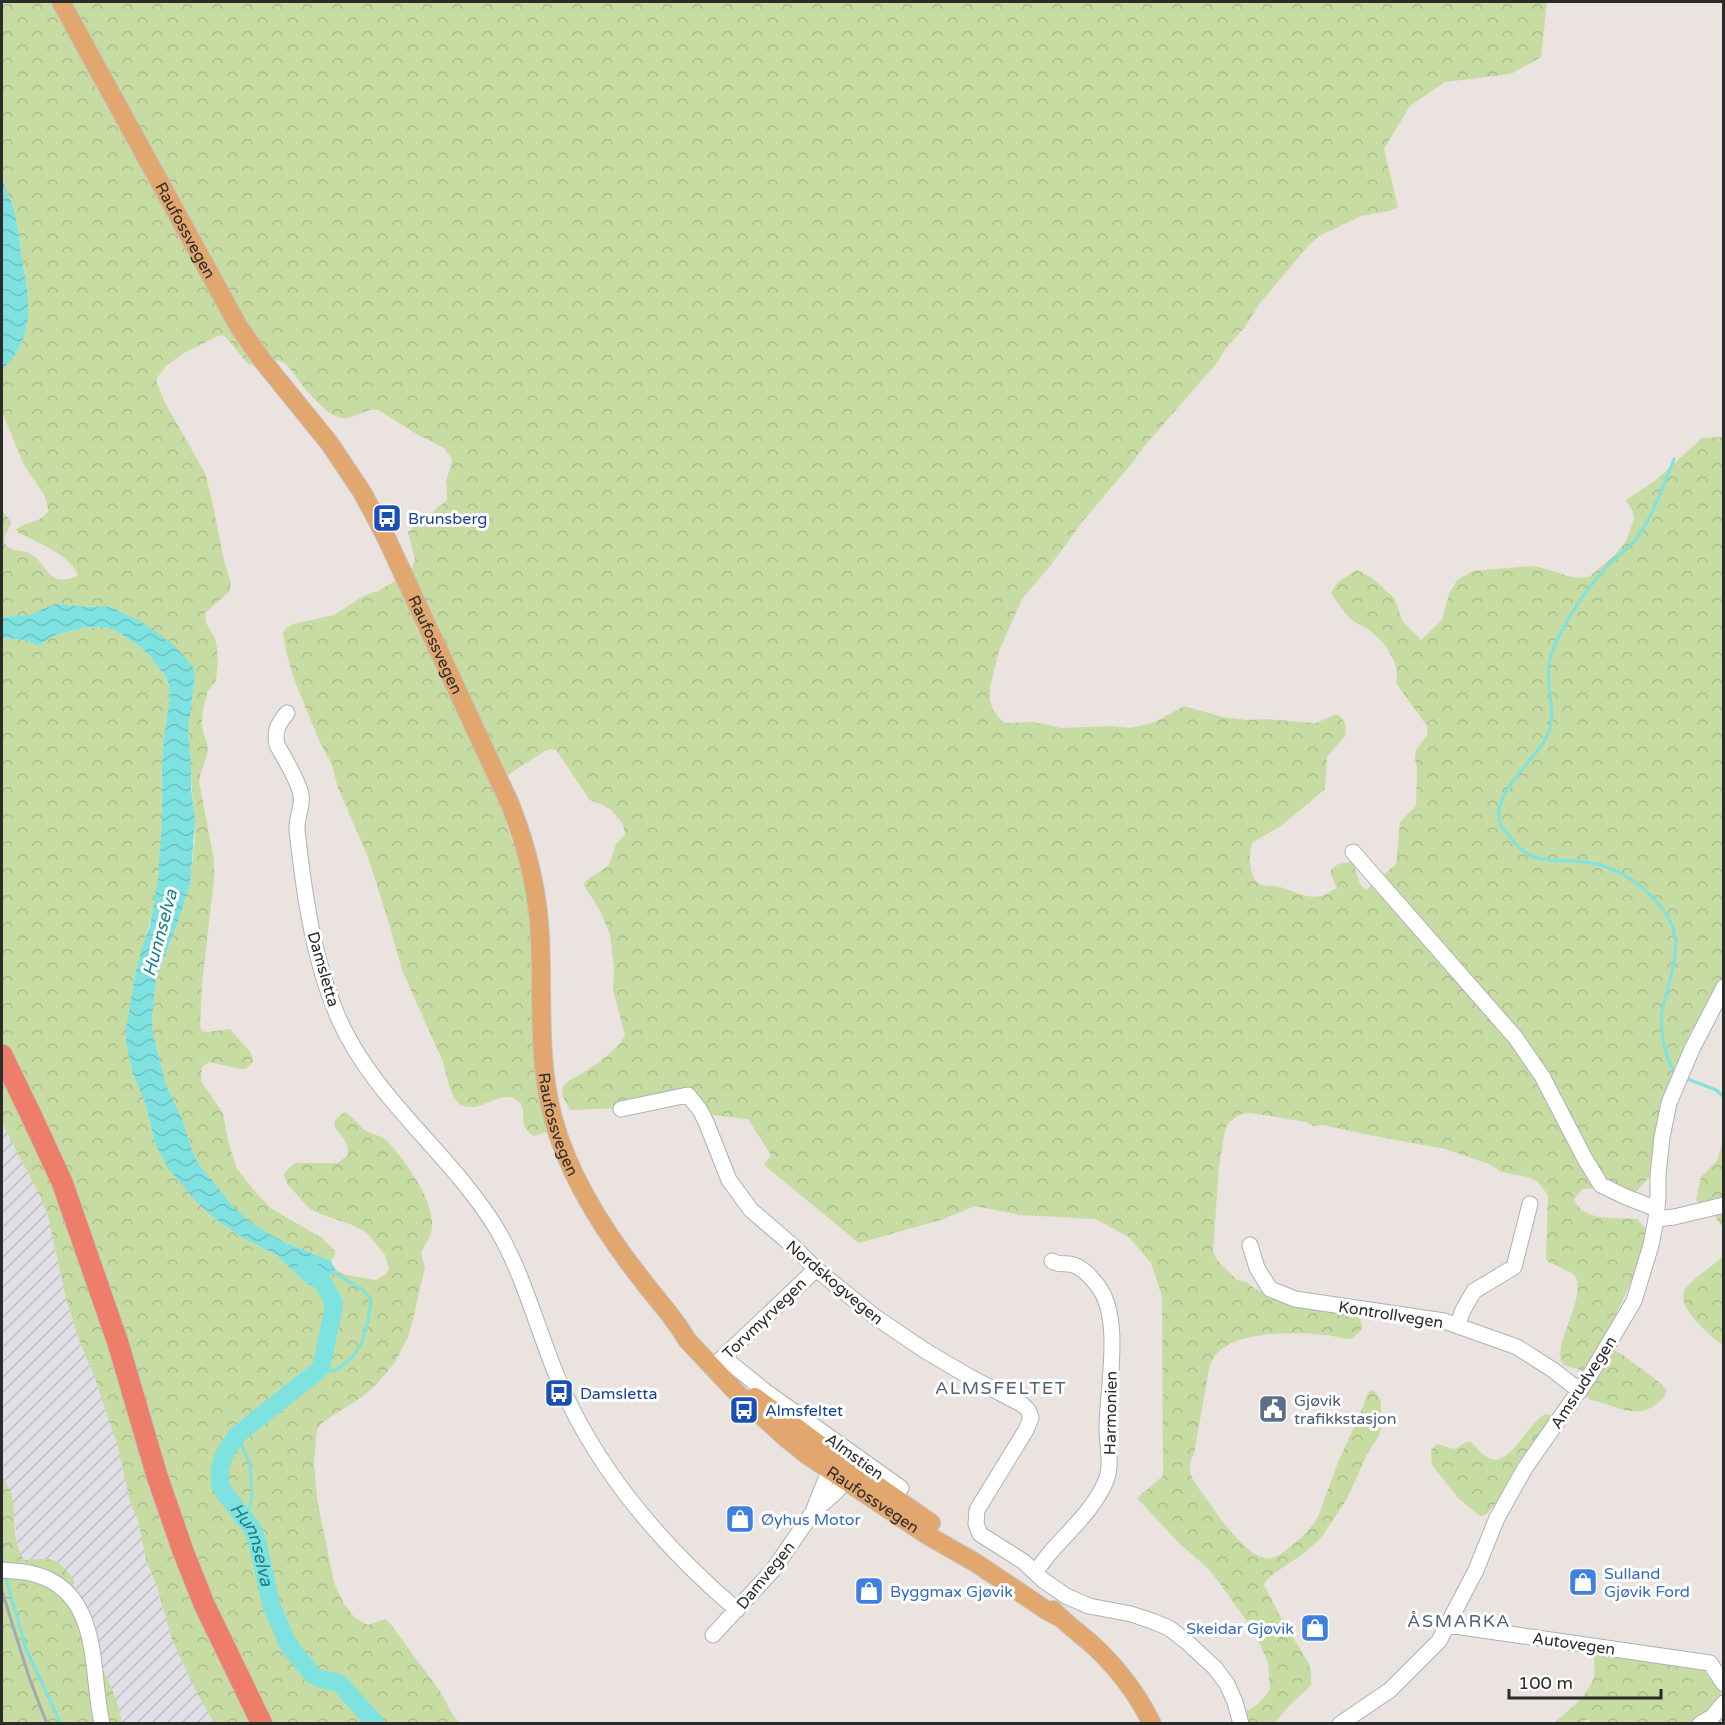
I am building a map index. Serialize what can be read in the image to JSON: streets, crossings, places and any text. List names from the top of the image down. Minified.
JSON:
{"streets":{"main road":["Raufossvegen"],"street":["Damsletta","Nordskogvegen","Kontrollvegen","Torvmyrvegen","Amsrudvegen","Harmonien","Almstien","Damvegen","Autovegen"]},"crossings":[["Raufossvegen","Torvmyrvegen"],["Raufossvegen","Almstien"],["Raufossvegen","Damvegen"],["Damsletta","Damvegen"],["Nordskogvegen","Torvmyrvegen"],["Nordskogvegen","Harmonien"],["Kontrollvegen","Amsrudvegen"],["Torvmyrvegen","Almstien"],["Amsrudvegen","Autovegen"]],"districts":["ALMSFELTET","ÅSMARKA"],"water":["Hunnselva"],"places":{"bus stop":["Brunsberg","Damsletta","Almsfeltet"],"public building":["Gjøvik trafikkstasjon"],"shop":["Øyhus Motor","Sulland Gjøvik Ford","Byggmax Gjøvik","Skeidar Gjøvik"]},"scale_bar":"100 m"}
